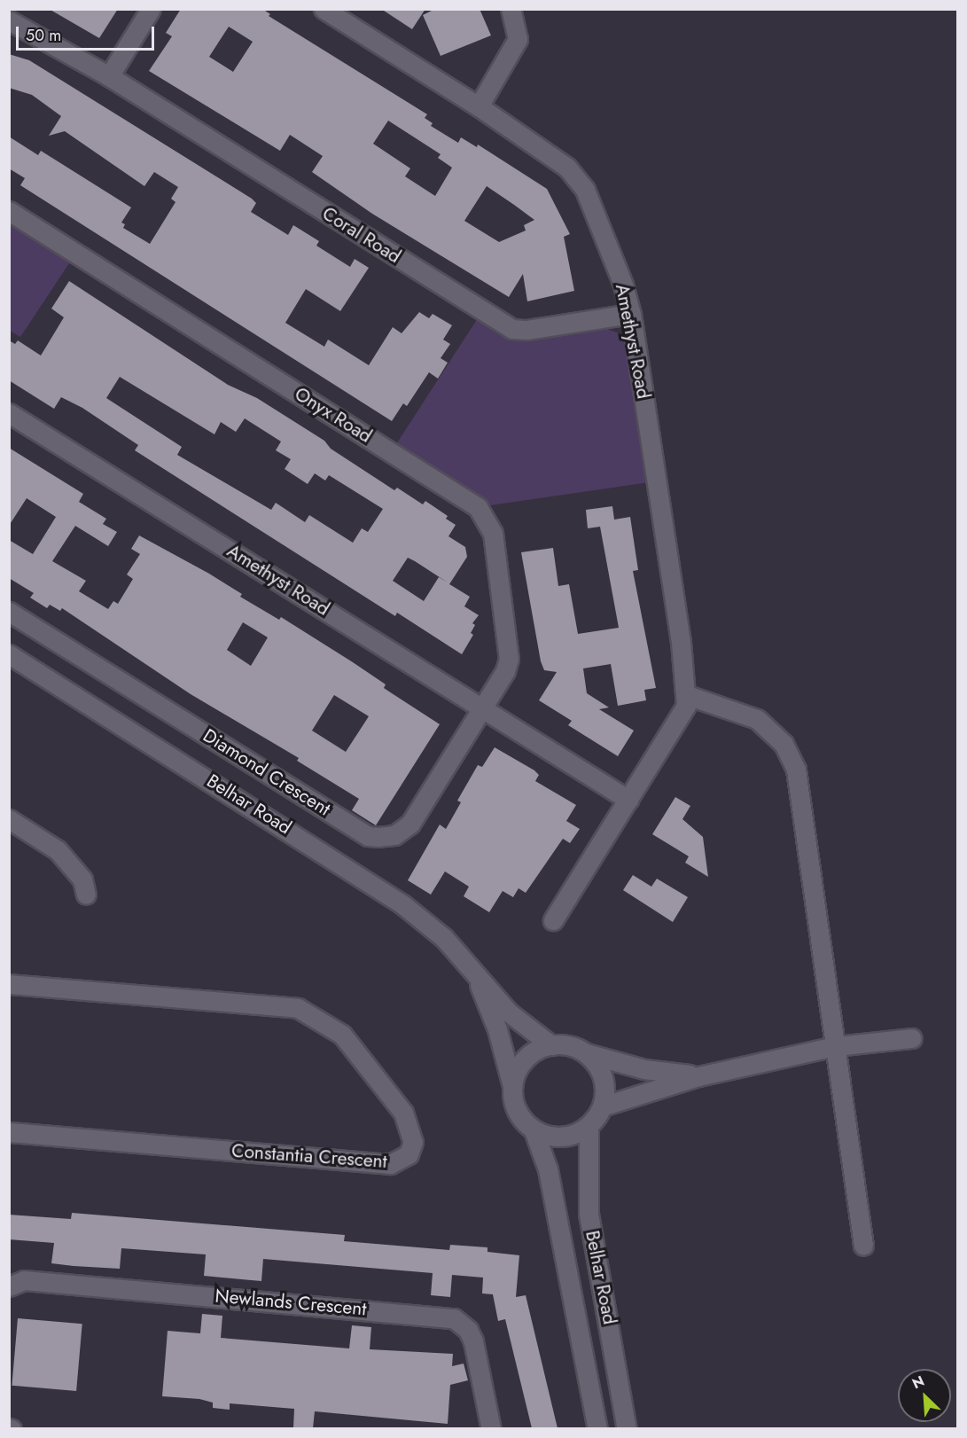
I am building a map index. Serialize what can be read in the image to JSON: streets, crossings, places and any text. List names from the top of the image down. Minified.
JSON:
{"streets":{"street":["Coral Road","Amethyst Road","Onyx Road","Diamond Crescent","Belhar Road","Constantia Crescent","Newlands Crescent"]},"crossings":[["Coral Road","Amethyst Road"],["Amethyst Road","Onyx Road"],["Amethyst Road","Diamond Crescent"],["Onyx Road","Diamond Crescent"]],"scale_bar":"50 m","north":"top left"}
